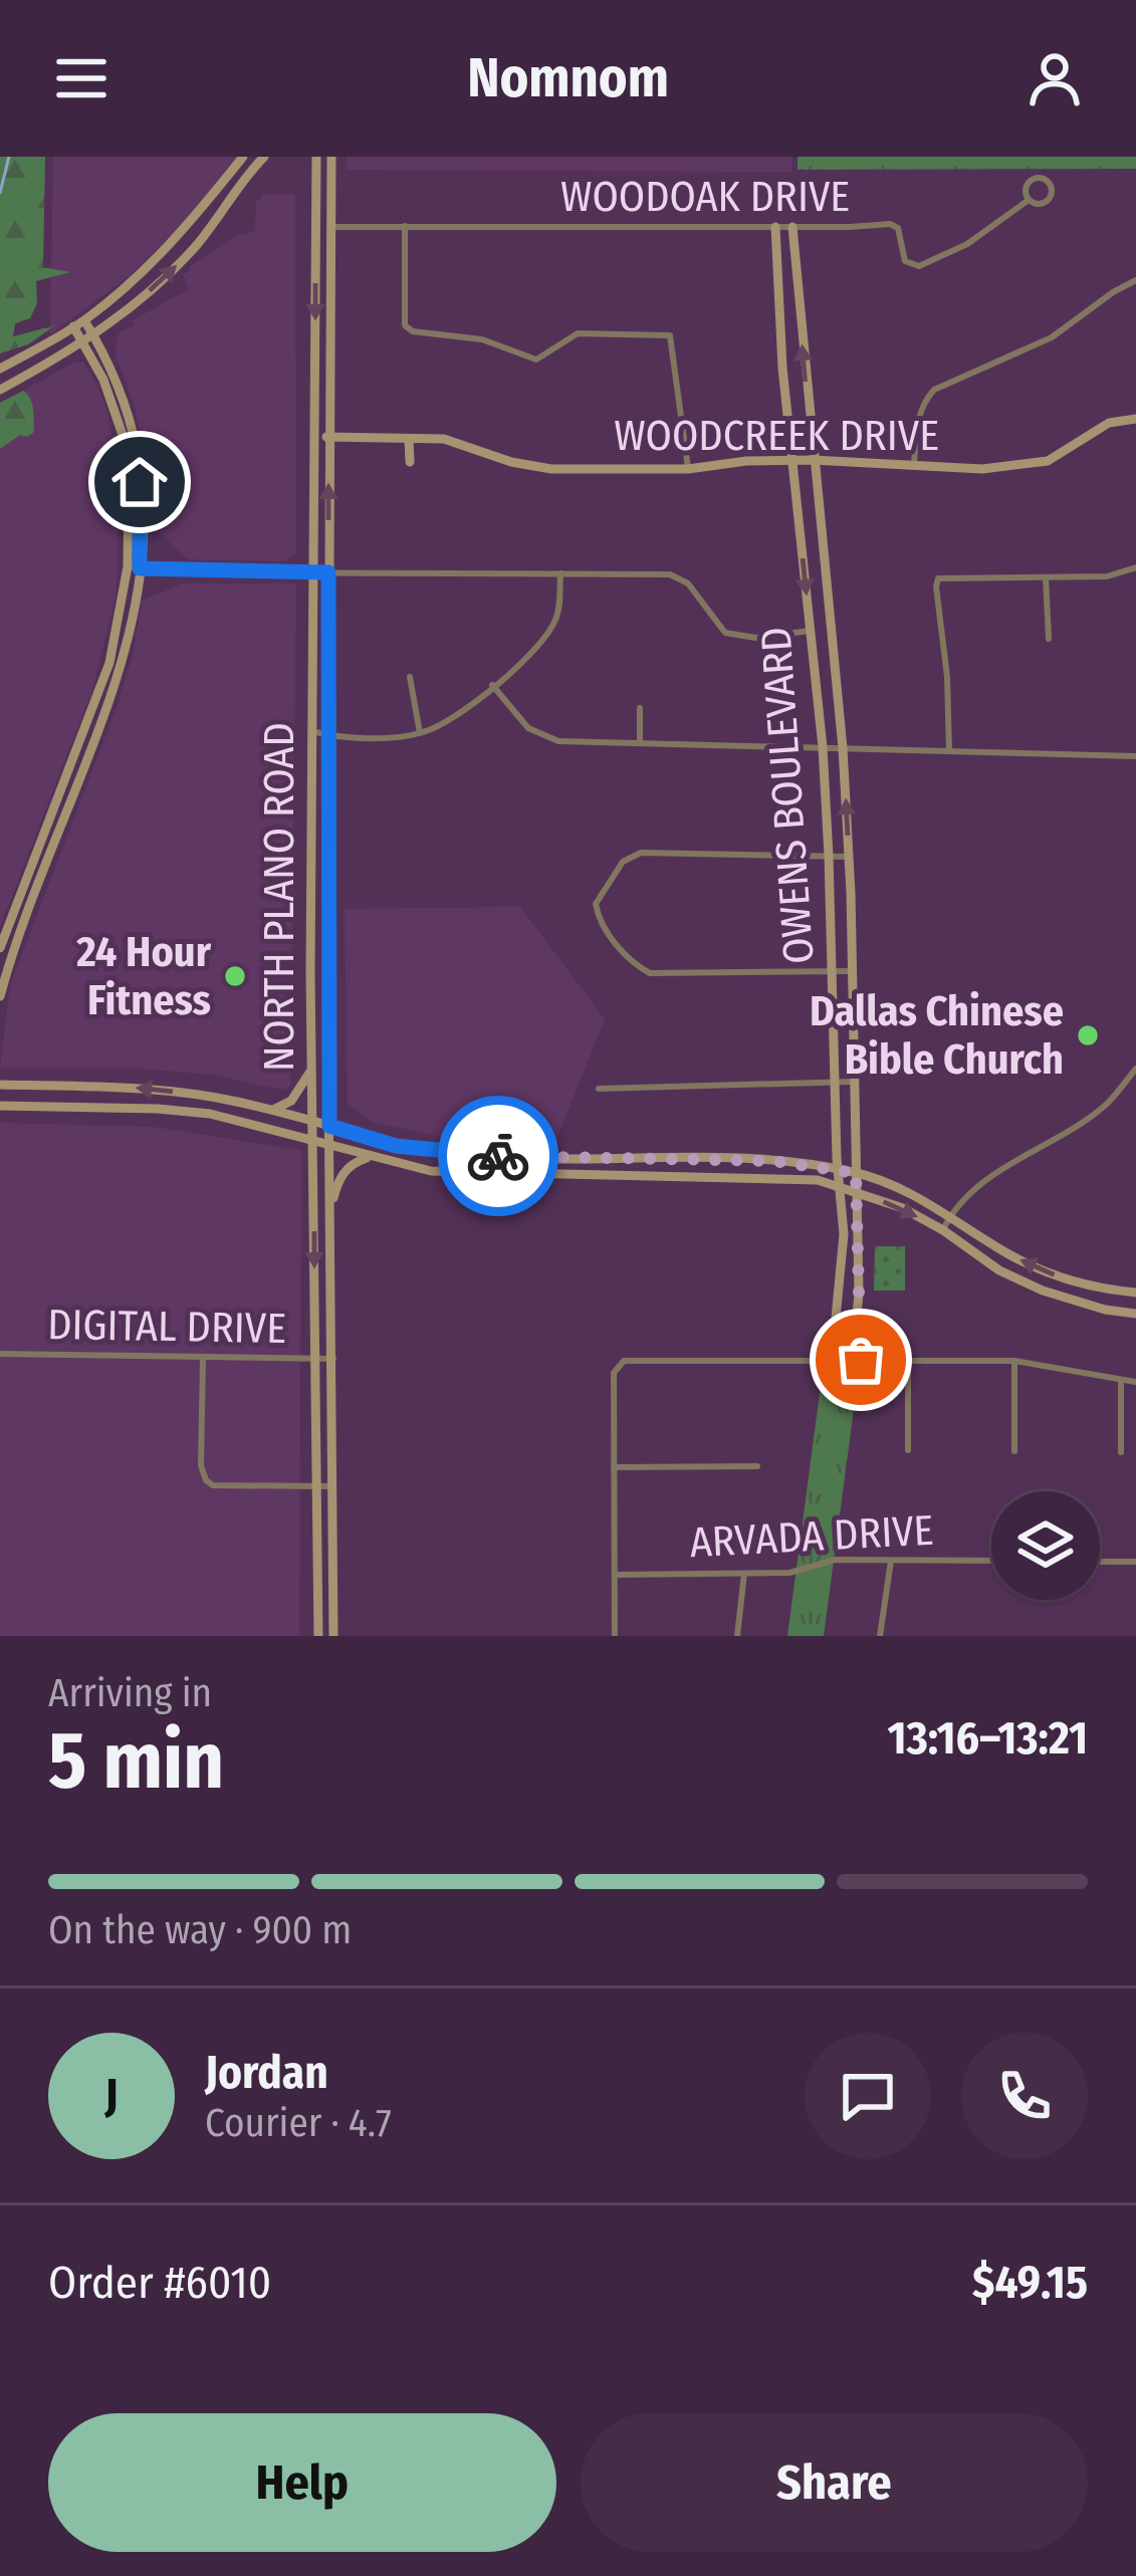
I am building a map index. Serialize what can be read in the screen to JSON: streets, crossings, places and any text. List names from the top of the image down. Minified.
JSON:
{"streets":{"main road":["WOODCREEK DRIVE","OWENS BOULEVARD","NORTH PLANO ROAD"],"street":["WOODOAK DRIVE","DIGITAL DRIVE","ARVADA DRIVE"]},"crossings":[["WOODOAK DRIVE","OWENS BOULEVARD"],["WOODOAK DRIVE","NORTH PLANO ROAD"],["WOODCREEK DRIVE","OWENS BOULEVARD"],["WOODCREEK DRIVE","NORTH PLANO ROAD"],["NORTH PLANO ROAD","DIGITAL DRIVE"]],"places":["24 Hour Fitness","Dallas Chinese Bible Church"],"page":{"header":"Nomnom","heading":["5 min","Arriving in","13:16–13:21"],"panel":["Jordan","Courier · 4.7","Order #6010","$49.15"],"bar":"On the way · 900 m","round":"J","buttons":["Help","Share"]}}
